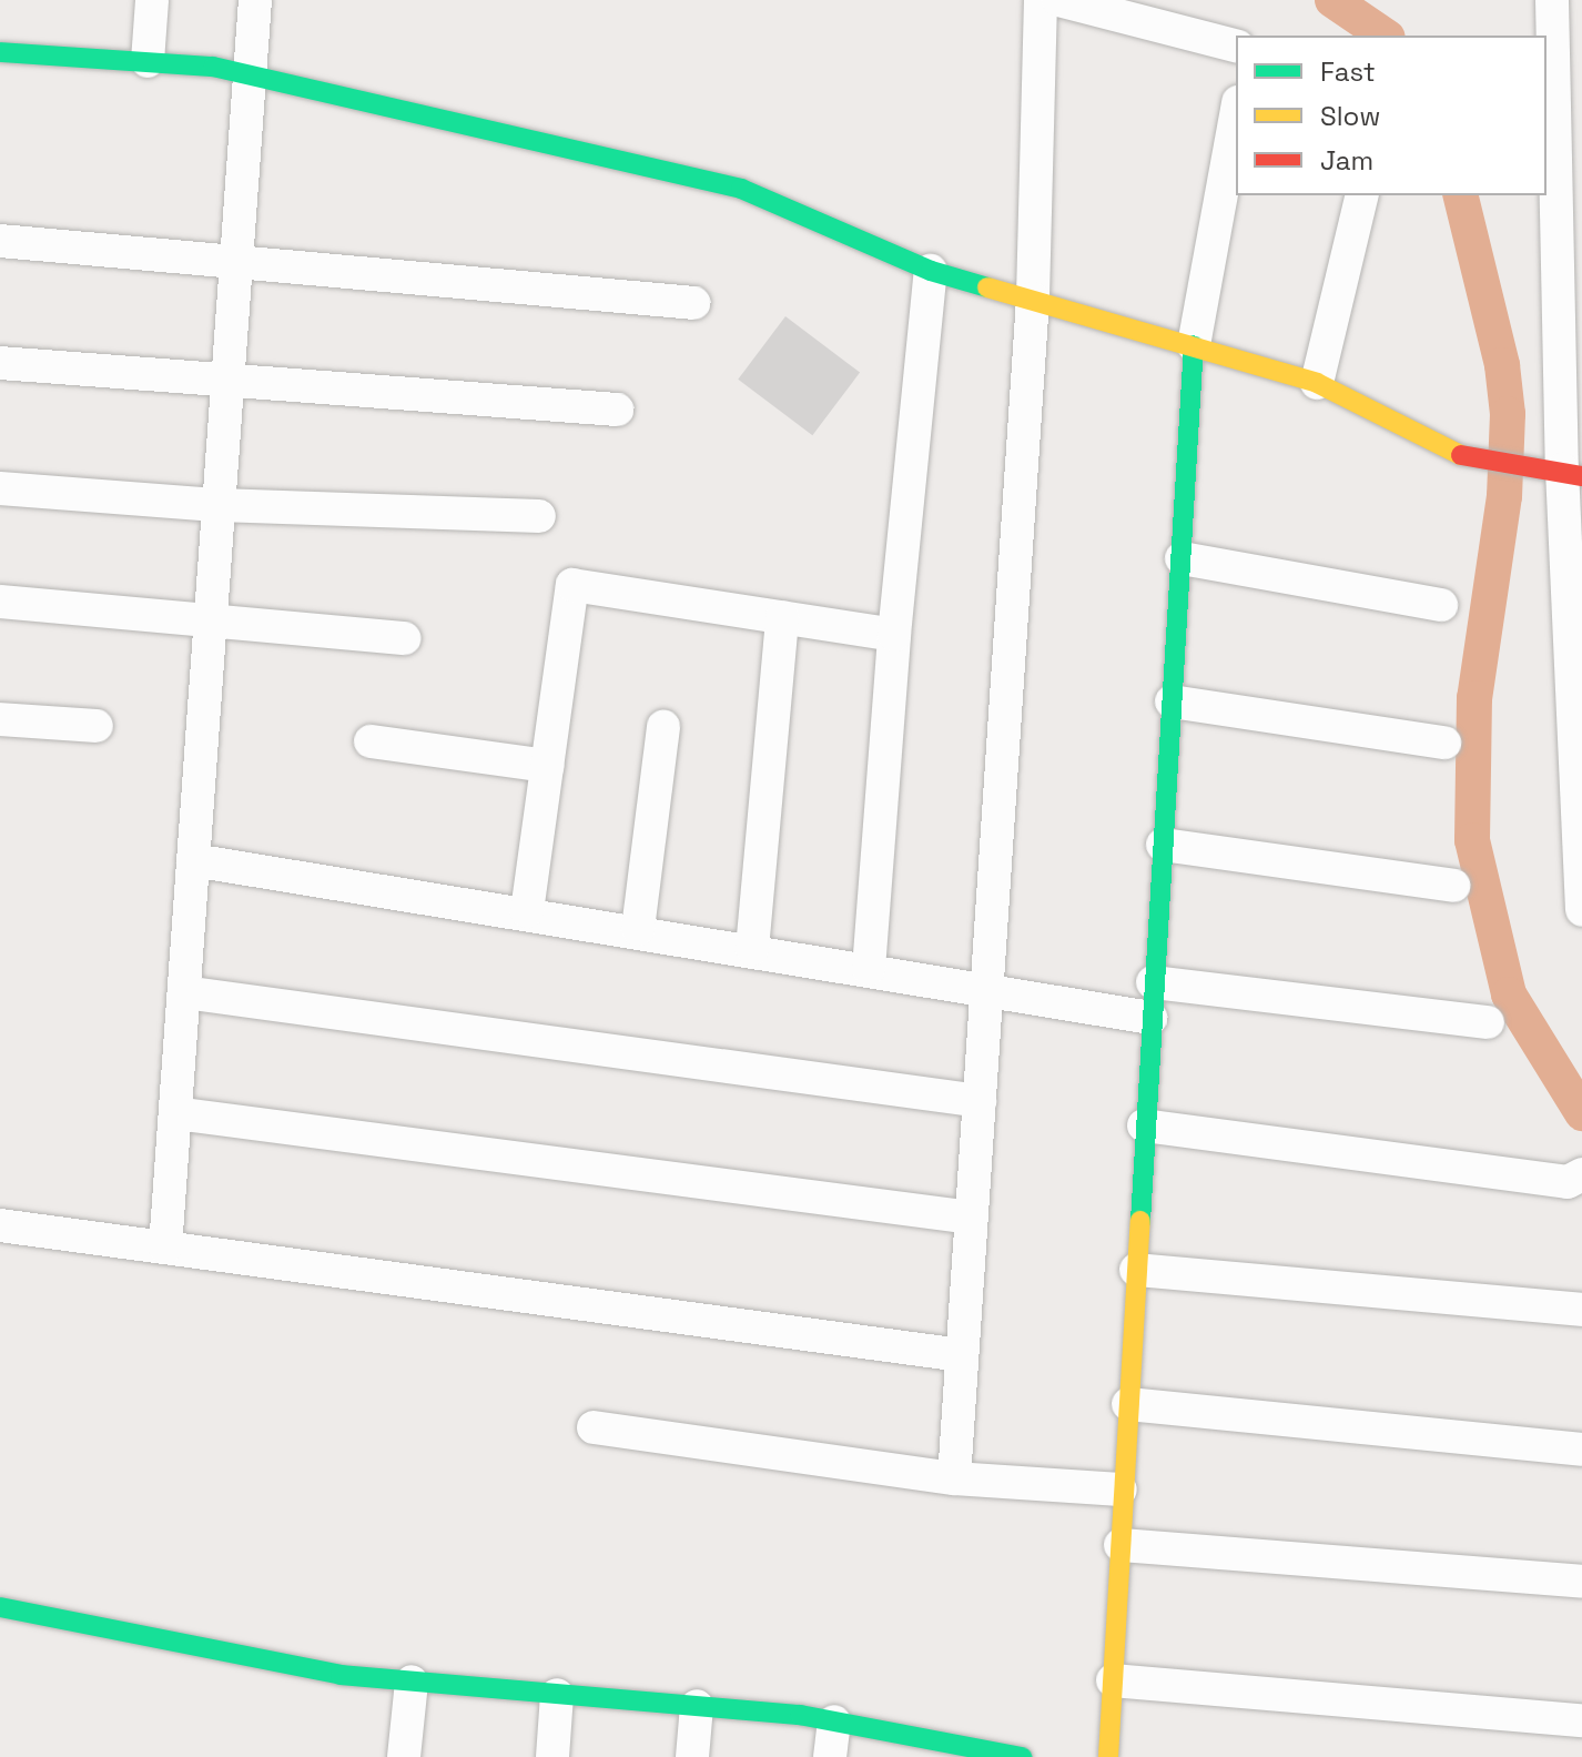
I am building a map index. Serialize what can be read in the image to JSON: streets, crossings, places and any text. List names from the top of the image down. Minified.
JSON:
{"legend":["Fast","Slow","Jam"]}
